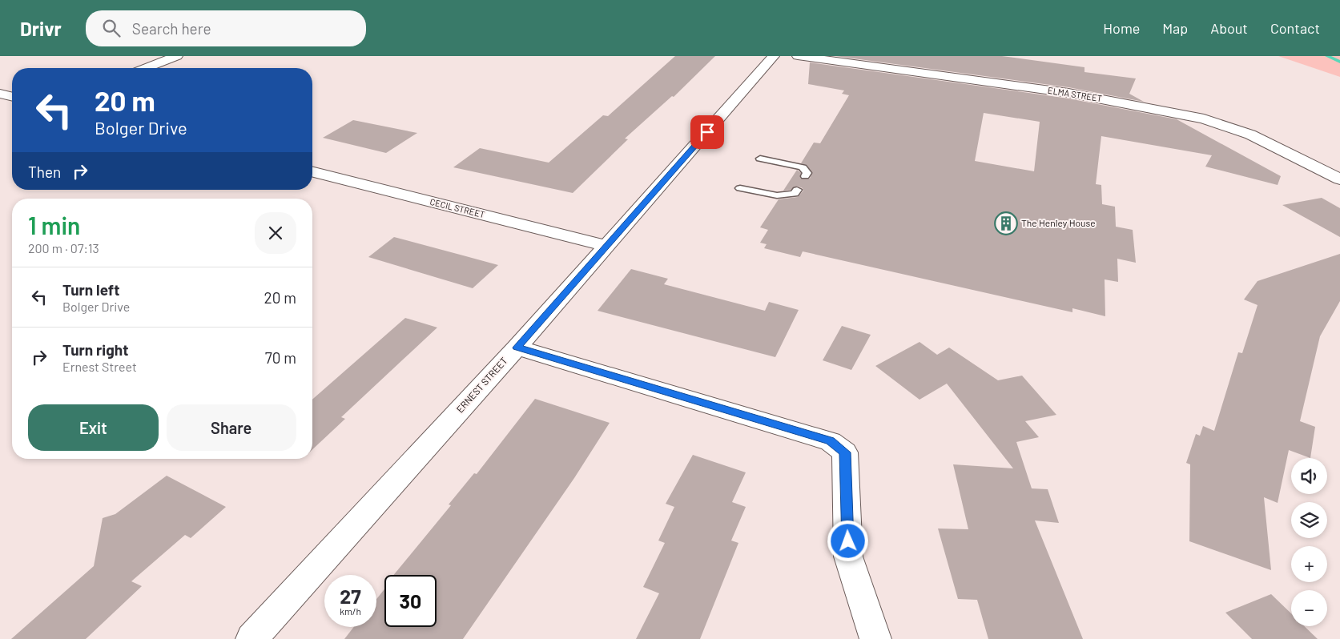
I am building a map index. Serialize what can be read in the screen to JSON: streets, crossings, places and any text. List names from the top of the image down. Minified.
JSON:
{"streets":{"street":["ELMA STREET","CECIL STREET","ERNEST STREET"]},"crossings":[["CECIL STREET","ERNEST STREET"]],"places":{"building":["The Henley House"]},"page":{"header":"Drivr","search":"Search here","nav":["Home","Map","About","Contact"],"turn":["20 m","Bolger Drive"],"then":"Then","heading":["1 min","200 m · 07:13"],"list":[{"name":"Turn left","note":"Bolger Drive","value":"20 m"},{"name":"Turn right","note":"Ernest Street","value":"70 m"}],"buttons":["Exit","Share"],"map_buttons":["+","−"],"speed":"27 km/h","limit":"30"}}
